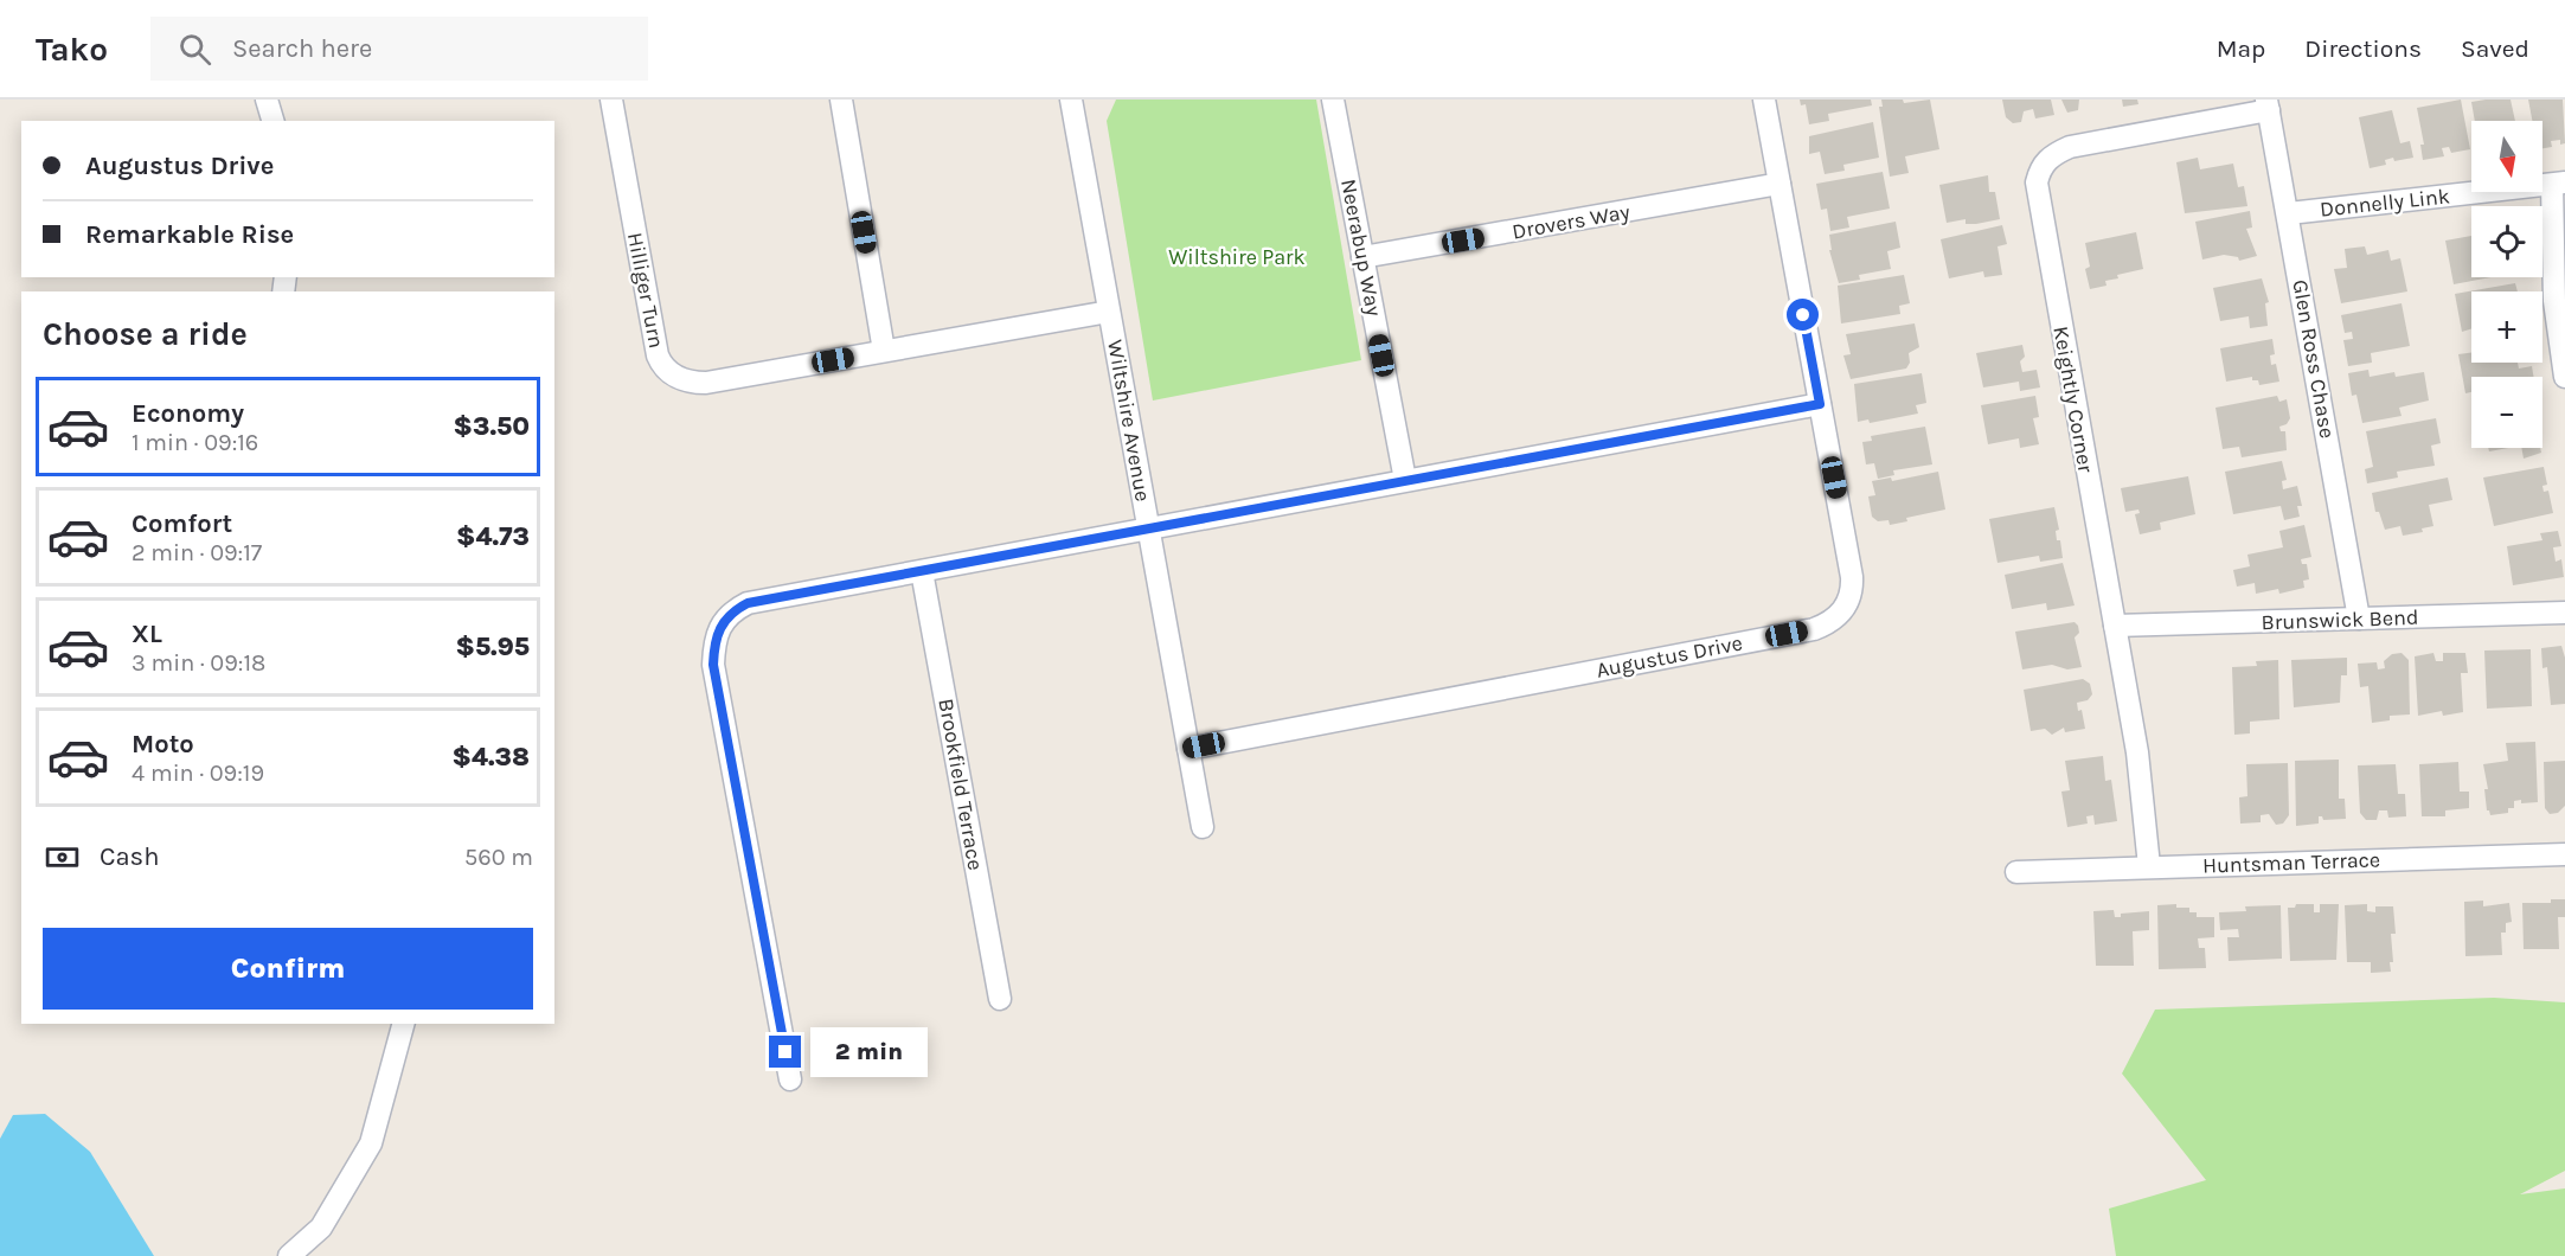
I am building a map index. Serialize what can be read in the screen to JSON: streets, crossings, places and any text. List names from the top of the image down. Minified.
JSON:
{"streets":{"street":["Donnelly Link","Drovers Way","Neerabup Way","Hilliger Turn","Glen Ross Chase","Keightly Corner","Wiltshire Avenue","Brunswick Bend","Augustus Drive","Brookfield Terrace","Huntsman Terrace"]},"crossings":[["Donnelly Link","Glen Ross Chase"],["Drovers Way","Neerabup Way"],["Drovers Way","Augustus Drive"],["Hilliger Turn","Wiltshire Avenue"],["Glen Ross Chase","Keightly Corner"],["Glen Ross Chase","Brunswick Bend"],["Keightly Corner","Brunswick Bend"],["Keightly Corner","Huntsman Terrace"],["Wiltshire Avenue","Augustus Drive"]],"parks":["Wiltshire Park"],"north":"bottom","page":{"header":"Tako","search":"Search here","nav":["Map","Directions","Saved"],"map_buttons":["+","−"],"banner":["Augustus Drive","Remarkable Rise"],"heading":"Choose a ride","list":[{"name":"Economy","note":"1 min · 09:16","value":"$3.50"},{"name":"Comfort","note":"2 min · 09:17","value":"$4.73"},{"name":"XL","note":"3 min · 09:18","value":"$5.95"},{"name":"Moto","note":"4 min · 09:19","value":"$4.38"}],"pay":["Cash","560 m"],"buttons":"Confirm","bubble":"2 min"}}
